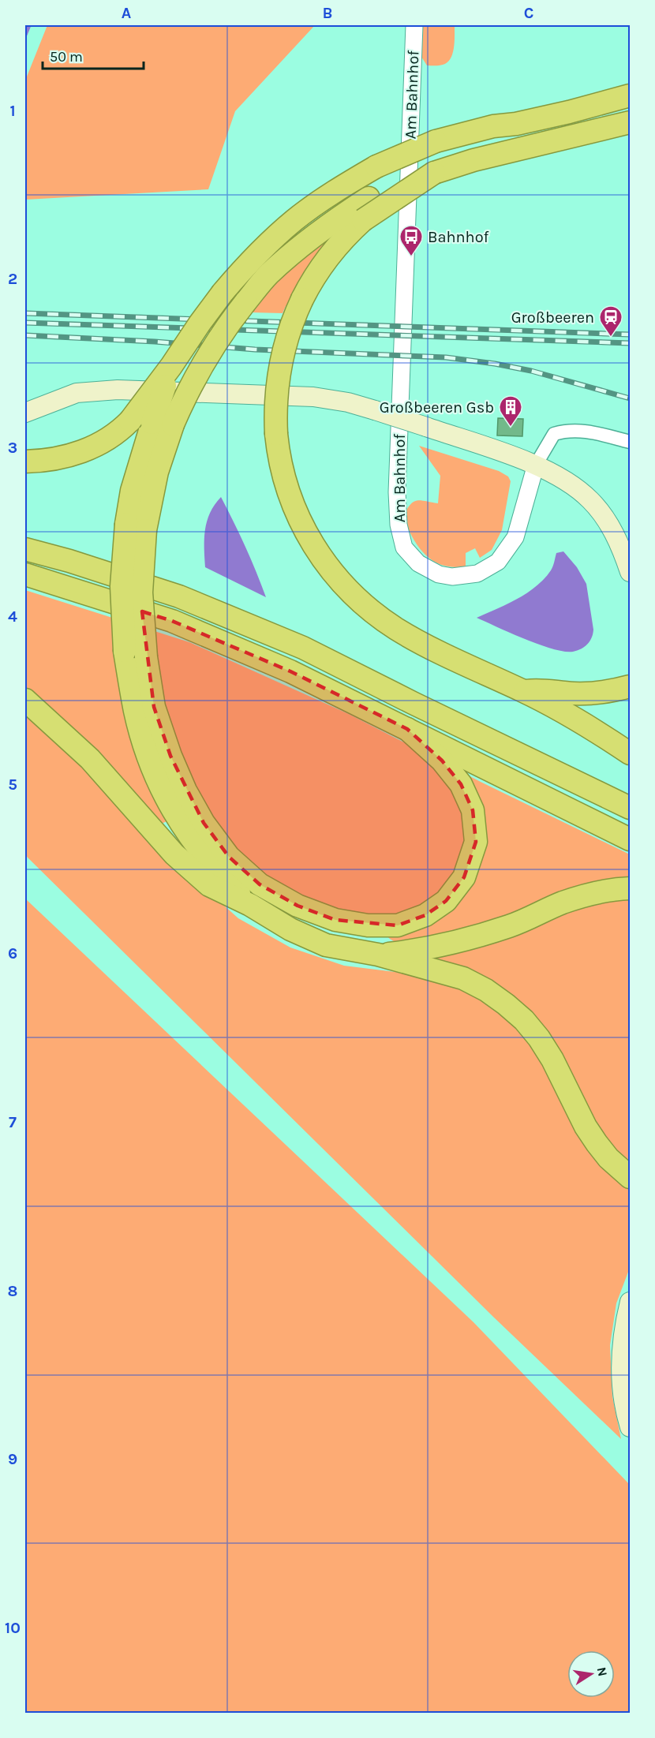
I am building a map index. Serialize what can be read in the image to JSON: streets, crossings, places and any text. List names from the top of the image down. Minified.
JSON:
{"streets":{"street":["Am Bahnhof"]},"places":{"bus stop":["Bahnhof"],"station":["Großbeeren"],"building":["Großbeeren Gsb"]},"scale_bar":"50 m","north":"right","grid":{"columns":["A","B","C"],"rows":["1","2","3","4","5","6","7","8","9","10"]}}
